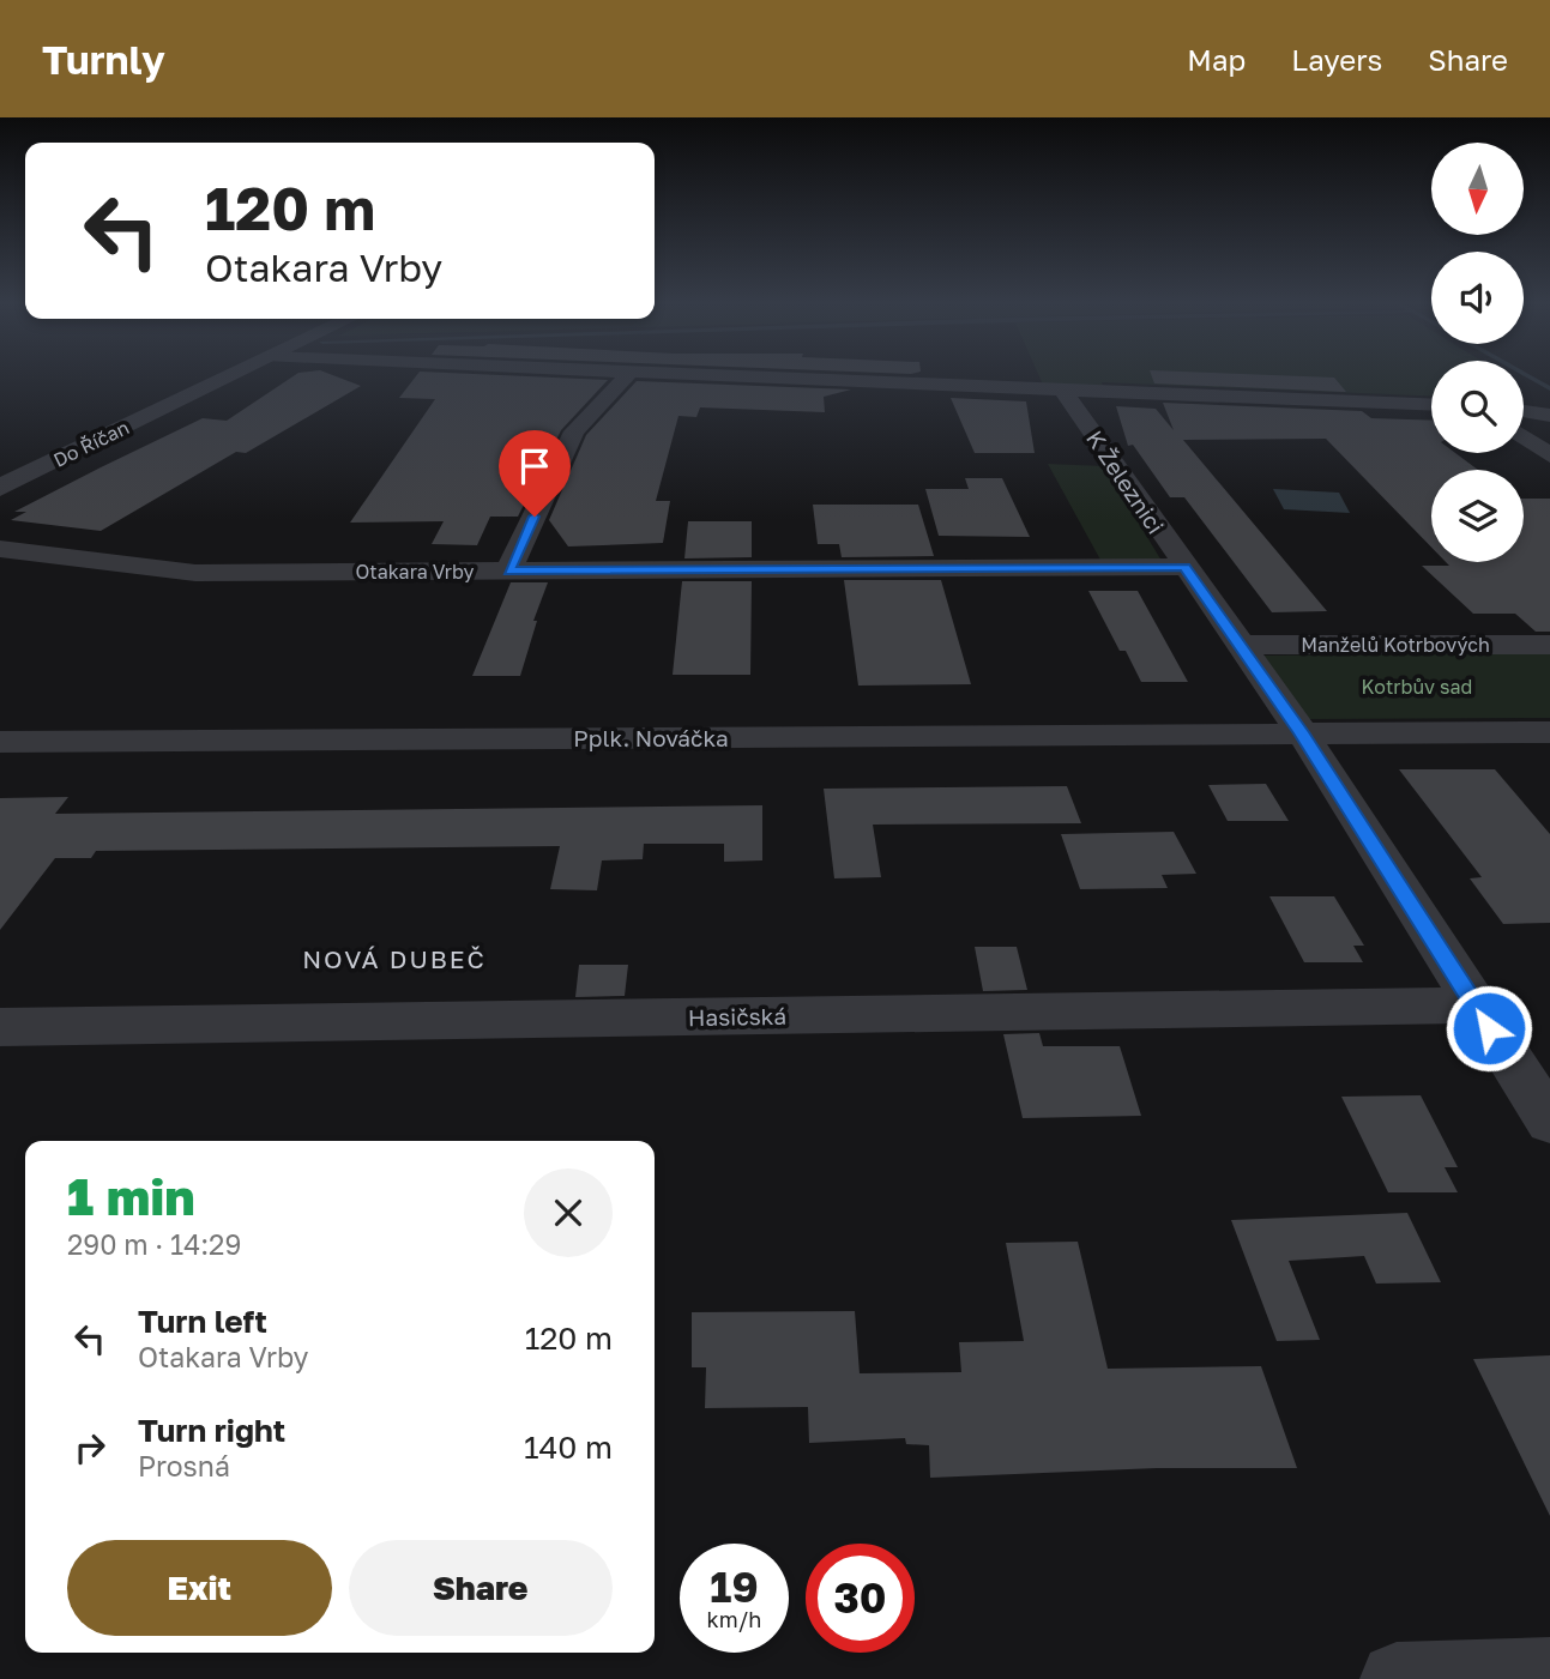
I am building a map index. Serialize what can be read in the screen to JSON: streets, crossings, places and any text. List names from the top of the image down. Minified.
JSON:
{"streets":{"street":["Do Říčan","K Železnici","Otakara Vrby","Manželů Kotrbových","Pplk. Nováčka","Hasičská"]},"crossings":[["K Železnici","Otakara Vrby"],["K Železnici","Manželů Kotrbových"],["K Železnici","Pplk. Nováčka"],["K Železnici","Hasičská"]],"districts":["NOVÁ DUBEČ"],"parks":["Kotrbův sad"],"north":"bottom","page":{"header":"Turnly","nav":["Map","Layers","Share"],"turn":["120 m","Otakara Vrby"],"heading":["1 min","290 m · 14:29"],"list":[{"name":"Turn left","note":"Otakara Vrby","value":"120 m"},{"name":"Turn right","note":"Prosná","value":"140 m"}],"buttons":["Exit","Share"],"speed":"19 km/h","limit":"30"}}
